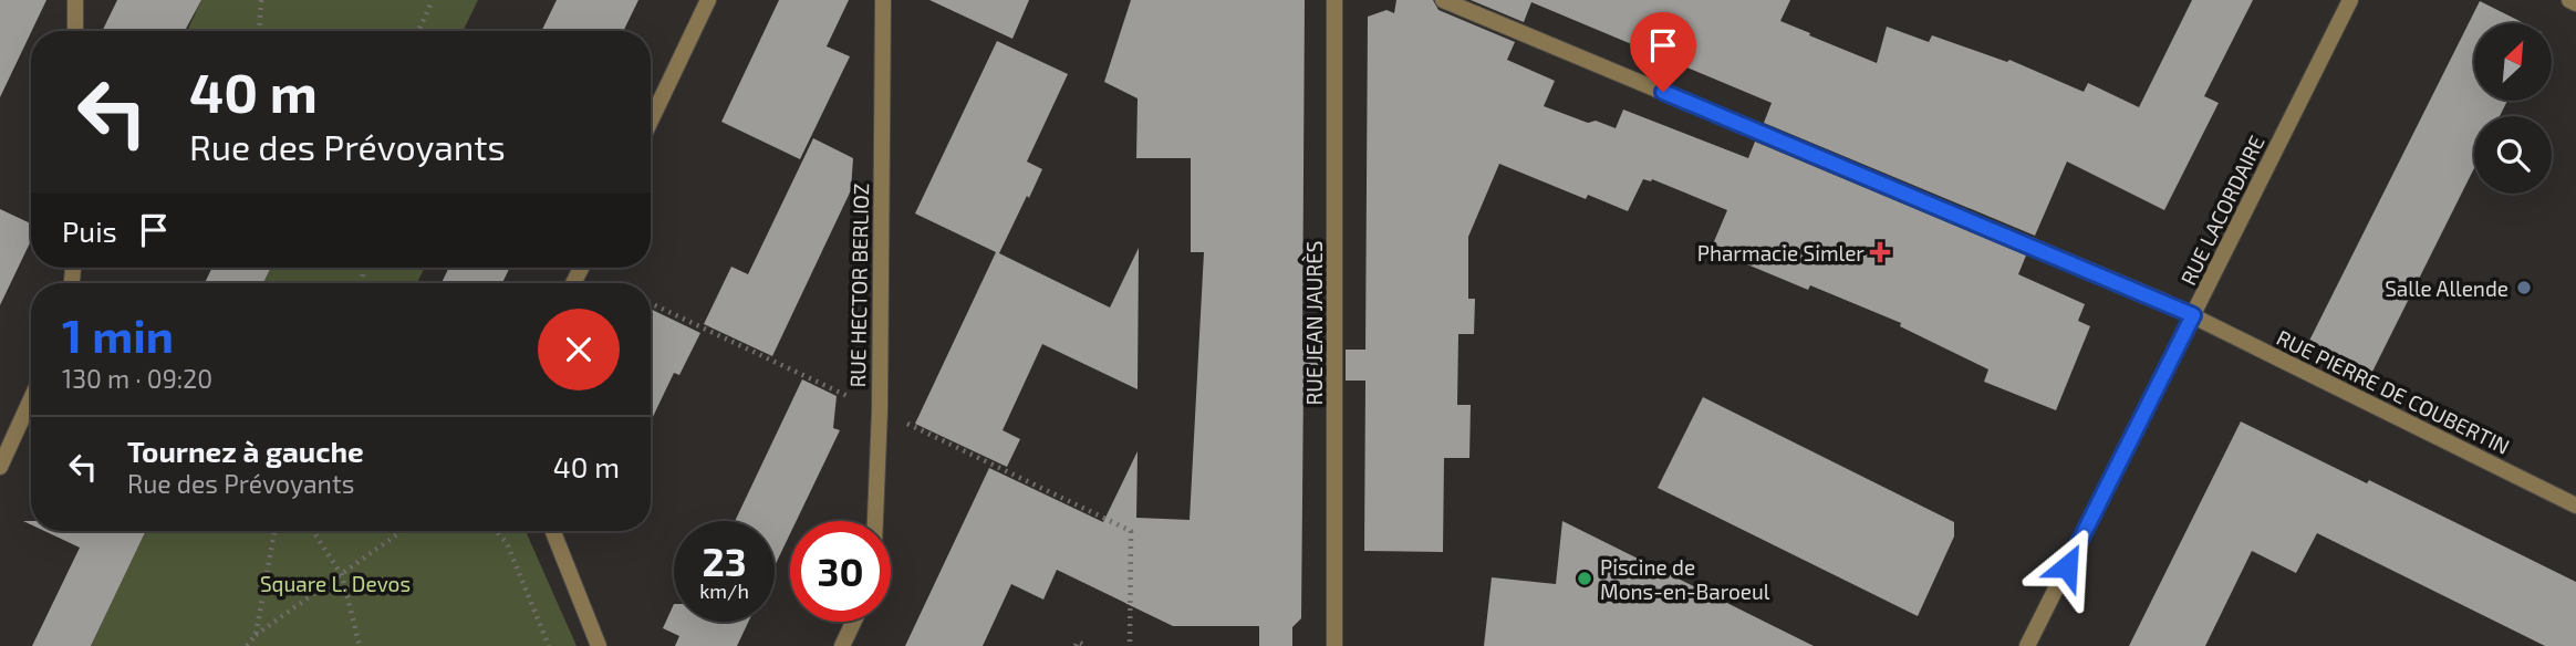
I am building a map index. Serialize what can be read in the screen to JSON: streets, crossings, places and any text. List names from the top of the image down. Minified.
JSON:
{"streets":{"street":["RUE LACORDAIRE","RUE HECTOR BERLIOZ","RUE JEAN JAURÈS","RUE PIERRE DE COUBERTIN"]},"crossings":[["RUE LACORDAIRE","RUE PIERRE DE COUBERTIN"]],"parks":["Square L. Devos"],"places":{"health":["Pharmacie Simler"],"other":["Salle Allende","Piscine de Mons-en-Baroeul"]},"north":"top right","page":{"turn":["40 m","Rue des Prévoyants"],"then":"Puis","heading":["1 min","130 m · 09:20"],"list":[{"name":"Tournez à gauche","note":"Rue des Prévoyants","value":"40 m"}],"speed":"23 km/h","limit":"30"}}
